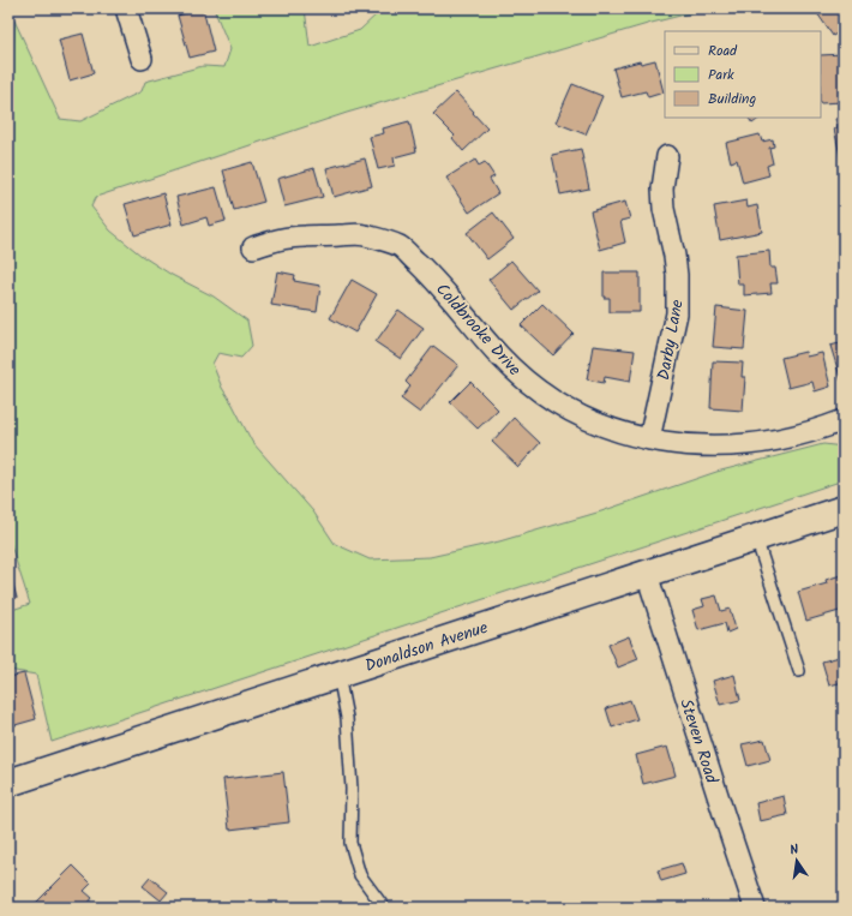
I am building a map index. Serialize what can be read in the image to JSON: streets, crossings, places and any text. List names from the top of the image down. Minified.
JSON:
{"streets":{"main road":["Donaldson Avenue"],"street":["Coldbrooke Drive","Darby Lane","Steven Road"]},"crossings":[["Coldbrooke Drive","Darby Lane"],["Donaldson Avenue","Steven Road"]],"legend":["Road","Park","Building"],"north":"top"}
